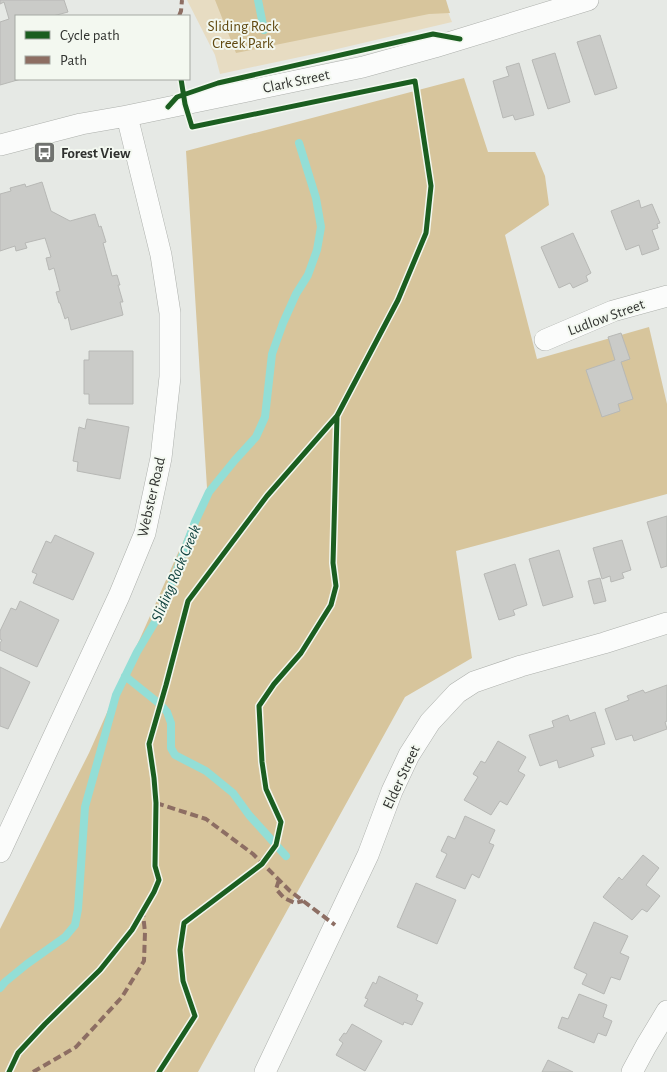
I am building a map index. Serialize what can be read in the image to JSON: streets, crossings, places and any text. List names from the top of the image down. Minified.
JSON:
{"streets":{"street":["Clark Street","Ludlow Street","Webster Road","Elder Street"]},"crossings":[["Clark Street","Webster Road"]],"water":["Sliding Rock Creek"],"parks":["Sliding Rock Creek Park"],"places":{"bus stop":["Forest View"]},"legend":["Cycle path","Path"]}
